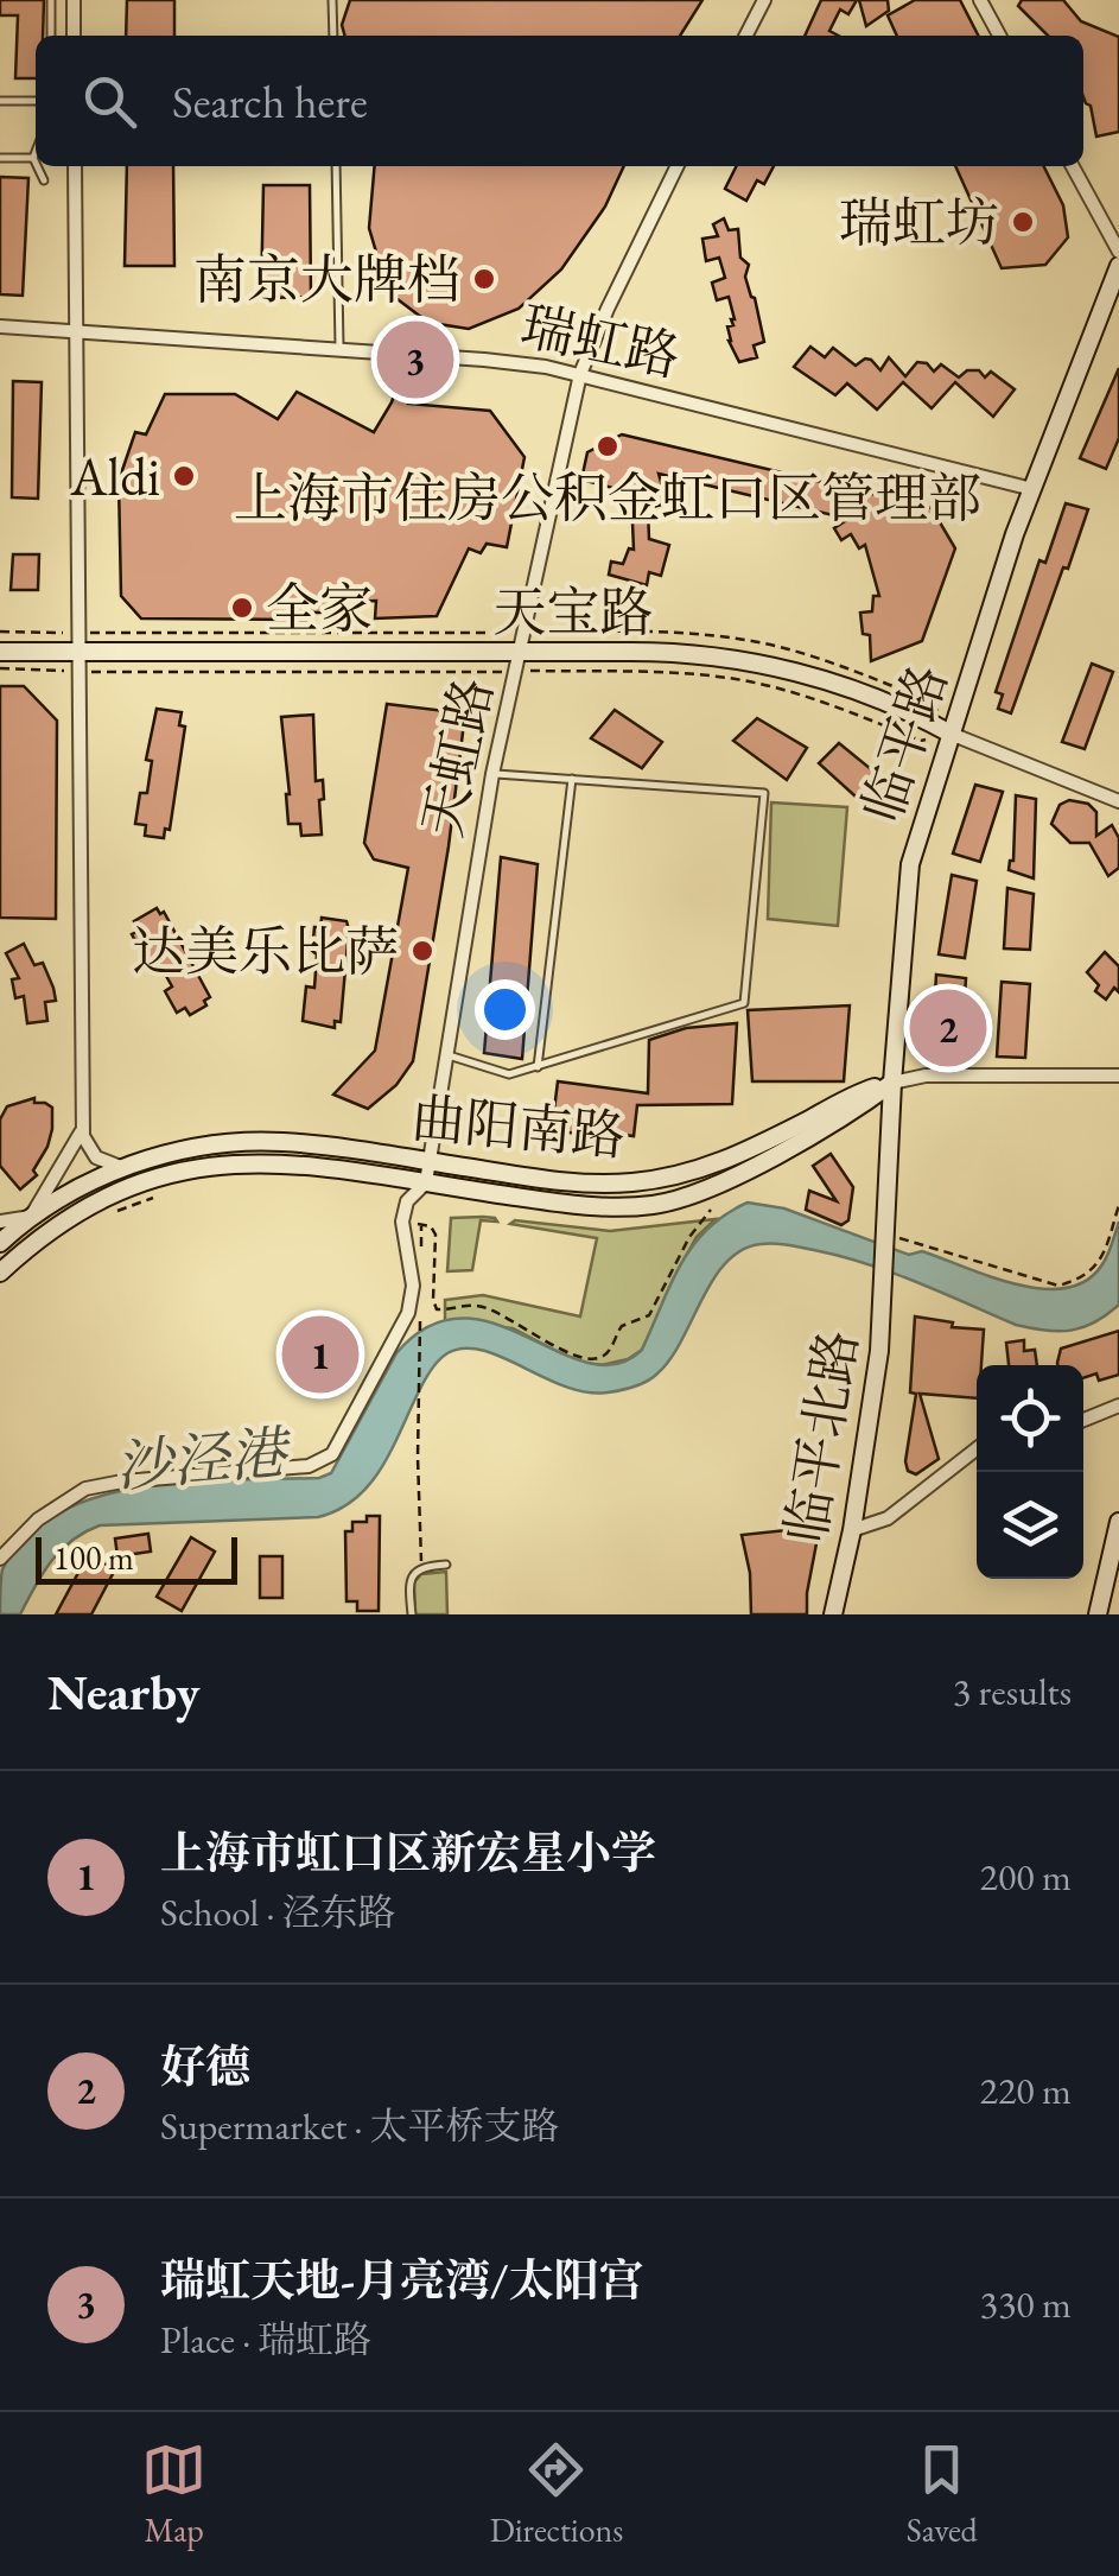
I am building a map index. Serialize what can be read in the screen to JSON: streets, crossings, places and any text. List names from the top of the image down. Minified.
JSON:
{"streets":{"main road":["天宝路","临平路","曲阳南路","临平北路"],"street":["瑞虹路","天虹路"]},"crossings":[["瑞虹路","临平路"],["瑞虹路","天虹路"],["天宝路","临平路"],["天宝路","天虹路"],["临平路","曲阳南路"],["临平路","临平北路"],["天虹路","曲阳南路"]],"water":["沙泾港"],"places":["瑞虹坊","南京大牌档","上海市住房公积金虹口区管理部","Aldi","全家","达美乐比萨"],"scale_bar":"100 m","page":{"search":"Search here","pins":["3","2","1"],"scale":"100 m","heading":["Nearby","3 results"],"list":[{"mark":"1","name":"上海市虹口区新宏星小学","note":"School · 泾东路","value":"200 m"},{"mark":"2","name":"好德","note":"Supermarket · 太平桥支路","value":"220 m"},{"mark":"3","name":"瑞虹天地-月亮湾/太阳宫","note":"Place · 瑞虹路","value":"330 m"}],"nav":["Map","Directions","Saved"]}}
